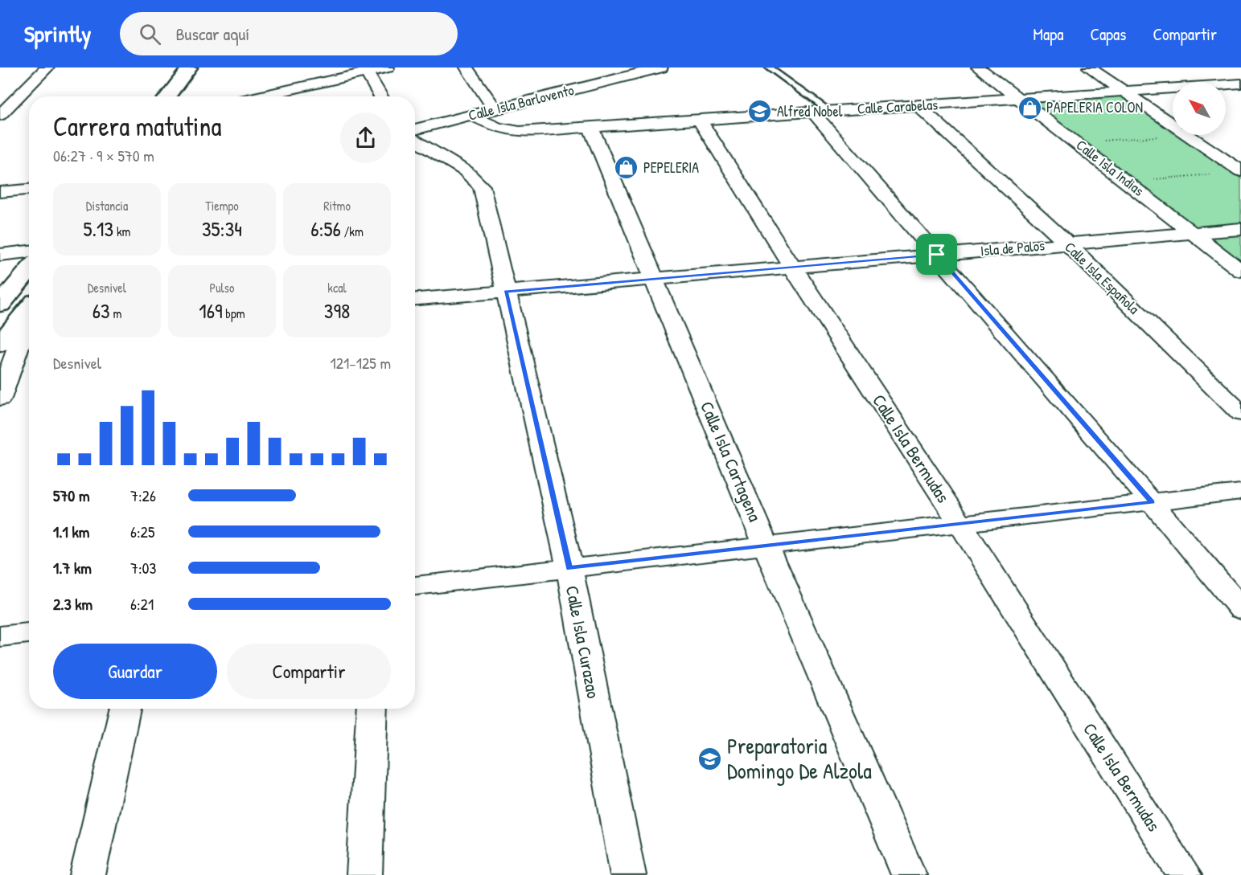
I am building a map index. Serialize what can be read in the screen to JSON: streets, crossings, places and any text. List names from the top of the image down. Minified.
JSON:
{"streets":{"street":["Calle Isla Barlovento","Calle Carabelas","Calle Isla Indias","Isla de Palos","Calle Isla Española","Calle Isla Bermudas","Calle Isla Cartagena","Calle Isla Curazao"]},"crossings":[["Calle Isla Barlovento","Calle Carabelas"],["Calle Carabelas","Calle Isla Indias"],["Calle Carabelas","Calle Isla Española"],["Calle Carabelas","Calle Isla Bermudas"],["Calle Carabelas","Calle Isla Cartagena"],["Calle Isla Indias","Isla de Palos"],["Isla de Palos","Calle Isla Española"],["Isla de Palos","Calle Isla Bermudas"],["Isla de Palos","Calle Isla Cartagena"],["Isla de Palos","Calle Isla Curazao"]],"places":{"shop":["PAPELERIA COLON","PEPELERIA"],"school or university":["Alfred Nobel","Preparatoria Domingo De Alzola"]},"north":"top left","page":{"header":"Sprintly","search":"Buscar aquí","nav":["Mapa","Capas","Compartir"],"heading":["Carrera matutina","06:27 · 9 × 570 m"],"stats":[["Distancia","5.13 km"],["Tiempo","35:34"],["Ritmo","6:56 /km"],["Desnivel","63 m"],["Pulso","169 bpm"],["kcal","398"]],"chart":["Desnivel","121–125 m"],"list":[{"name":"570 m","note":"7:26"},{"name":"1.1 km","note":"6:25"},{"name":"1.7 km","note":"7:03"},{"name":"2.3 km","note":"6:21"}],"buttons":["Guardar","Compartir"]}}
